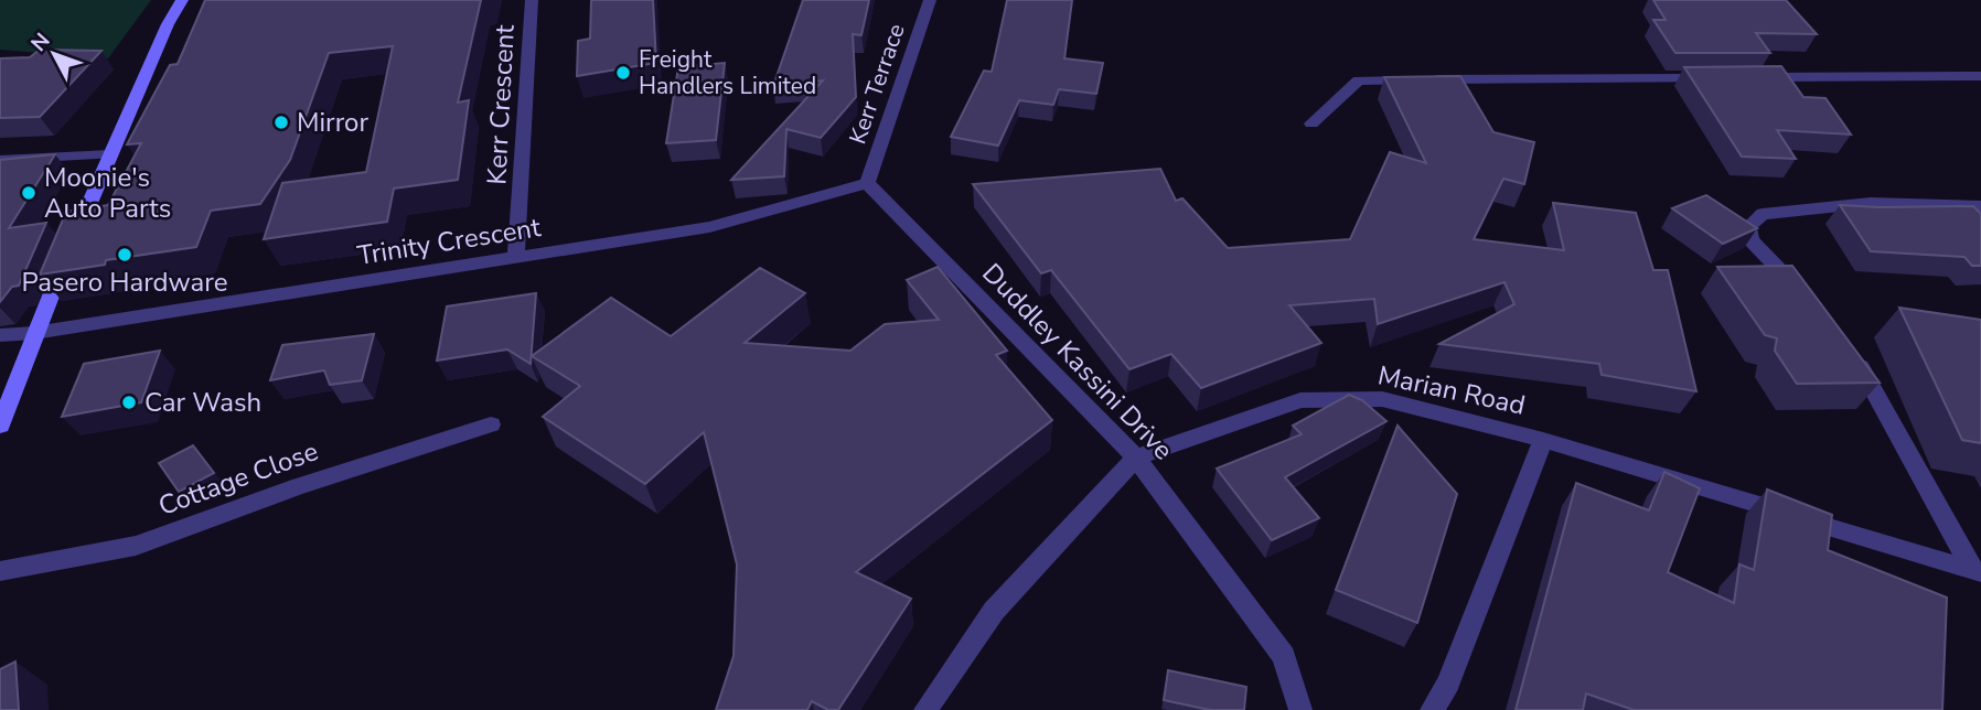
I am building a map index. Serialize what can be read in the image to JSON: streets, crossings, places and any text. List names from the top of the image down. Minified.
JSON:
{"streets":{"street":["Kerr Terrace","Kerr Crescent","Trinity Crescent","Duddley Kassini Drive","Marian Road","Cottage Close"]},"crossings":[["Kerr Terrace","Trinity Crescent"],["Kerr Terrace","Duddley Kassini Drive"],["Kerr Crescent","Trinity Crescent"],["Trinity Crescent","Duddley Kassini Drive"],["Duddley Kassini Drive","Marian Road"]],"places":["Freight Handlers Limited","Mirror","Moonie's Auto Parts","Pasero Hardware","Car Wash"],"north":"top left"}
